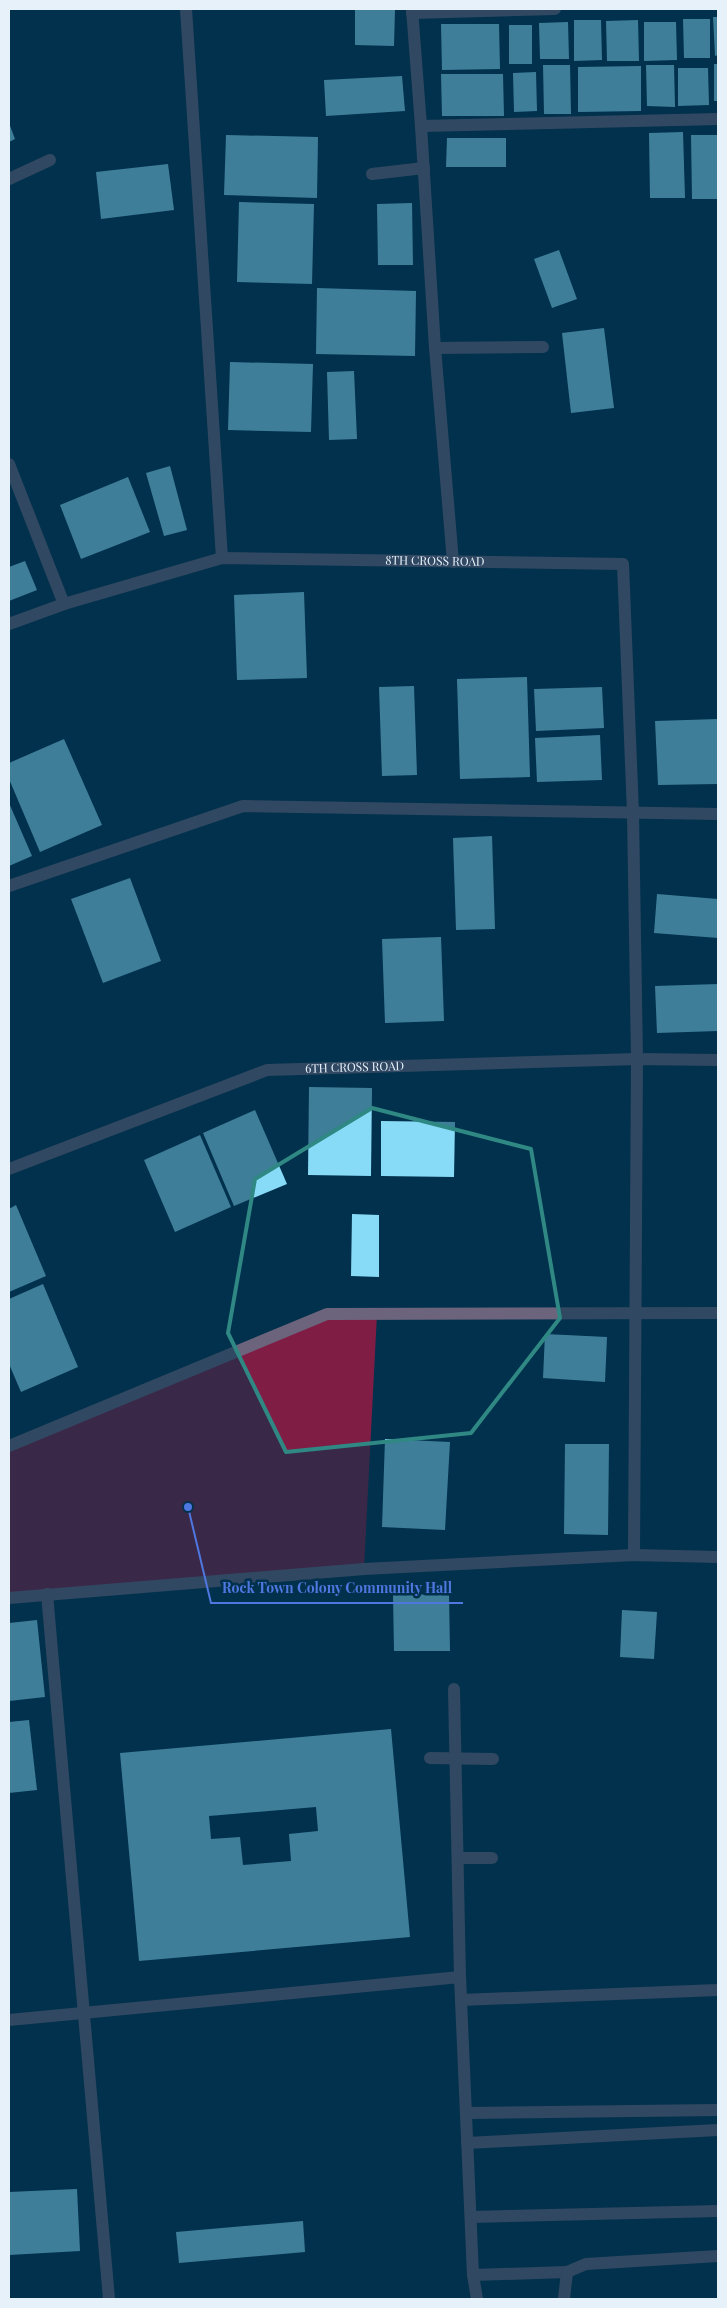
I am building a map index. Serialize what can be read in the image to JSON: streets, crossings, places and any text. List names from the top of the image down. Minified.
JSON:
{"streets":{"street":["8TH CROSS ROAD","6TH CROSS ROAD"]},"places":["Rock Town Colony Community Hall"]}
